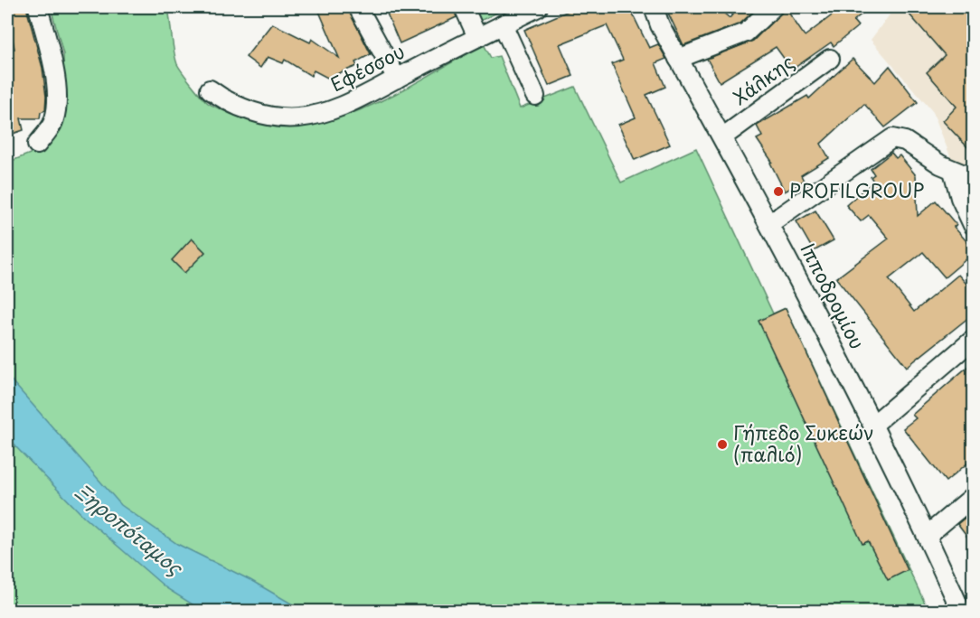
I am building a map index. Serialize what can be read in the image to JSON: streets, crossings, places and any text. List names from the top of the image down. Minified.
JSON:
{"streets":{"street":["Εφέσσου","Χάλκης","Ιπποδρομίου"]},"crossings":[["Χάλκης","Ιπποδρομίου"]],"water":["Ξηροπόταμος"],"places":["PROFILGROUP","Γήπεδο Συκεών (παλιό)"]}
